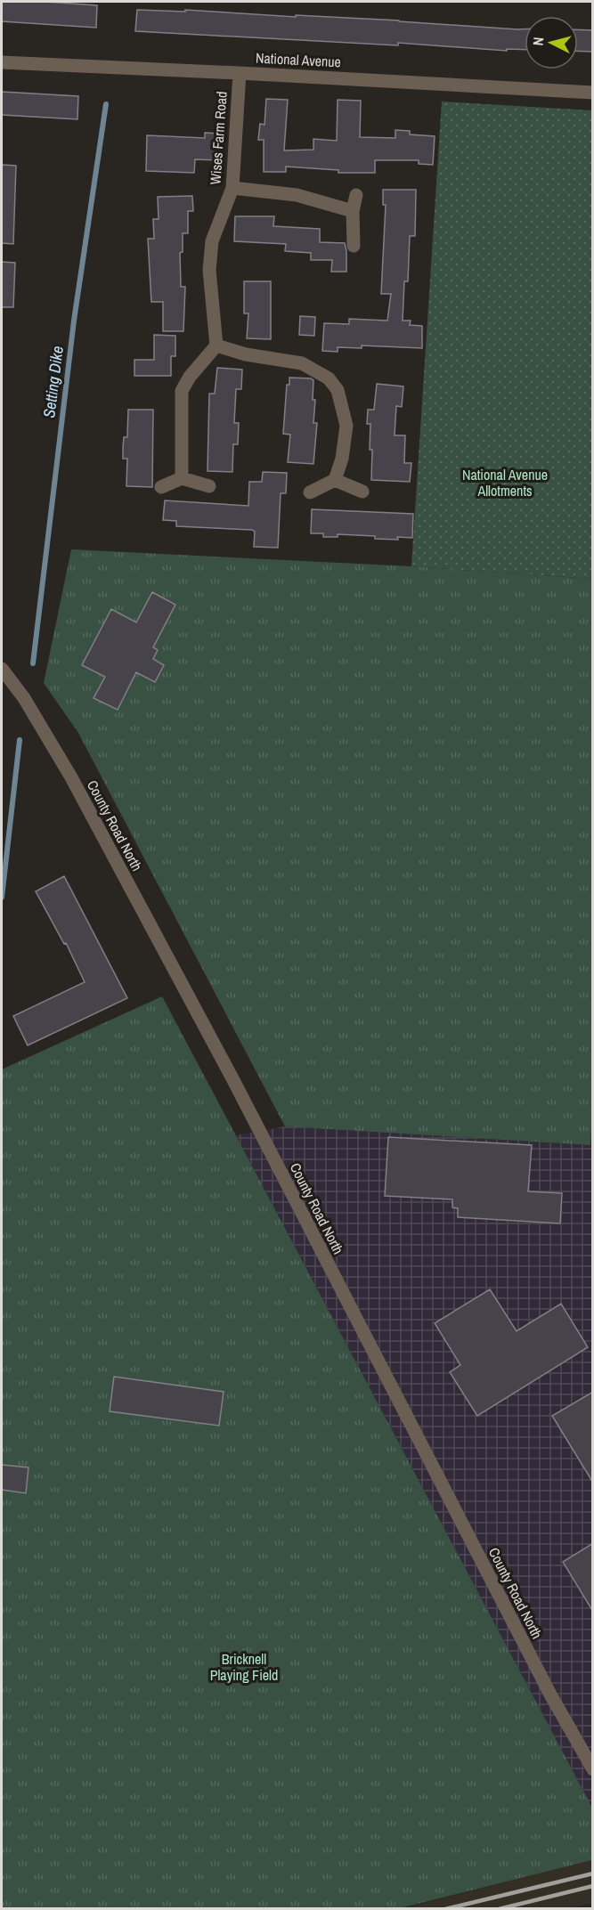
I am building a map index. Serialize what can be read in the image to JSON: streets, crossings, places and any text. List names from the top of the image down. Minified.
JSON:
{"streets":{"street":["National Avenue","Wises Farm Road","County Road North"]},"crossings":[["National Avenue","Wises Farm Road"]],"water":["Setting Dike"],"parks":["National Avenue Allotments","Bricknell Playing Field"],"north":"left"}
